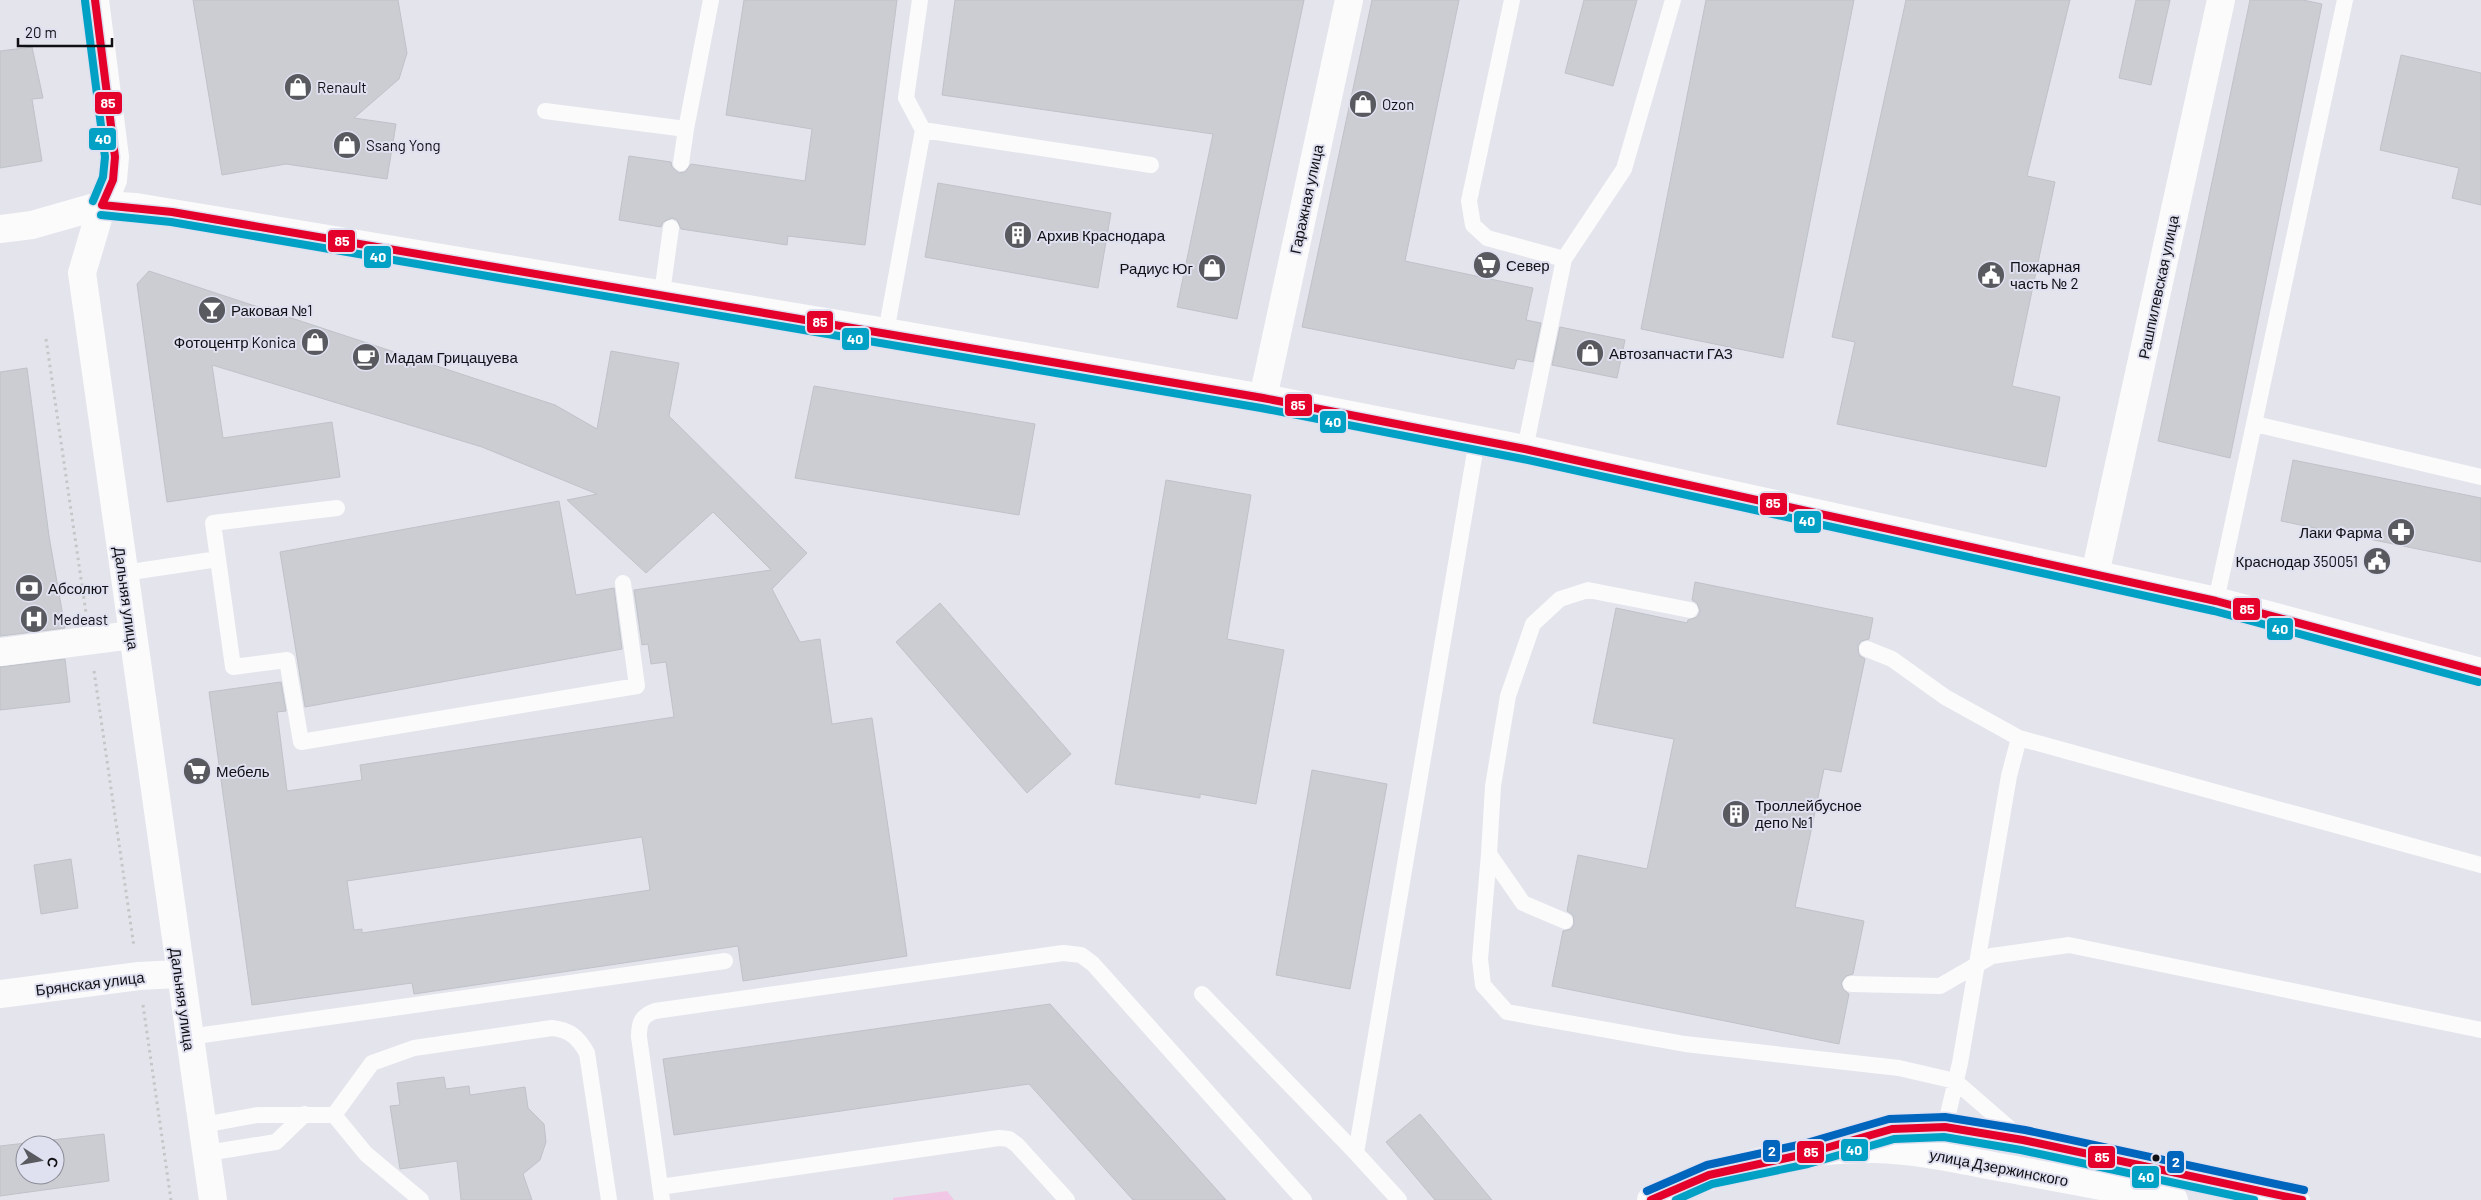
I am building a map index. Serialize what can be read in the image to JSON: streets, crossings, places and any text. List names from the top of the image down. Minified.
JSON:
{"streets":{"street":["Гаражная улица","Рашпилевская улица","Дальняя улица","Брянская улица","улица Дзержинского"]},"crossings":[["Дальняя улица","Брянская улица"]],"places":{"shop":["Renault","Ozon","Ssang Yong","Радиус Юг","Фотоцентр Konica","Автозапчасти ГАЗ"],"building":["Архив Краснодара","Троллейбусное депо №1"],"supermarket":["Север","Мебель"],"public building":["Пожарная часть № 2","Краснодар 350051"],"bar":["Раковая №1"],"cafe":["Мадам Грицацуева"],"pharmacy":["Лаки Фарма"],"bank":["Абсолют"],"hospital":["Medeast"]},"lines":["transit line 85","transit line 40","transit line 2"],"scale_bar":"20 m","north":"right"}
